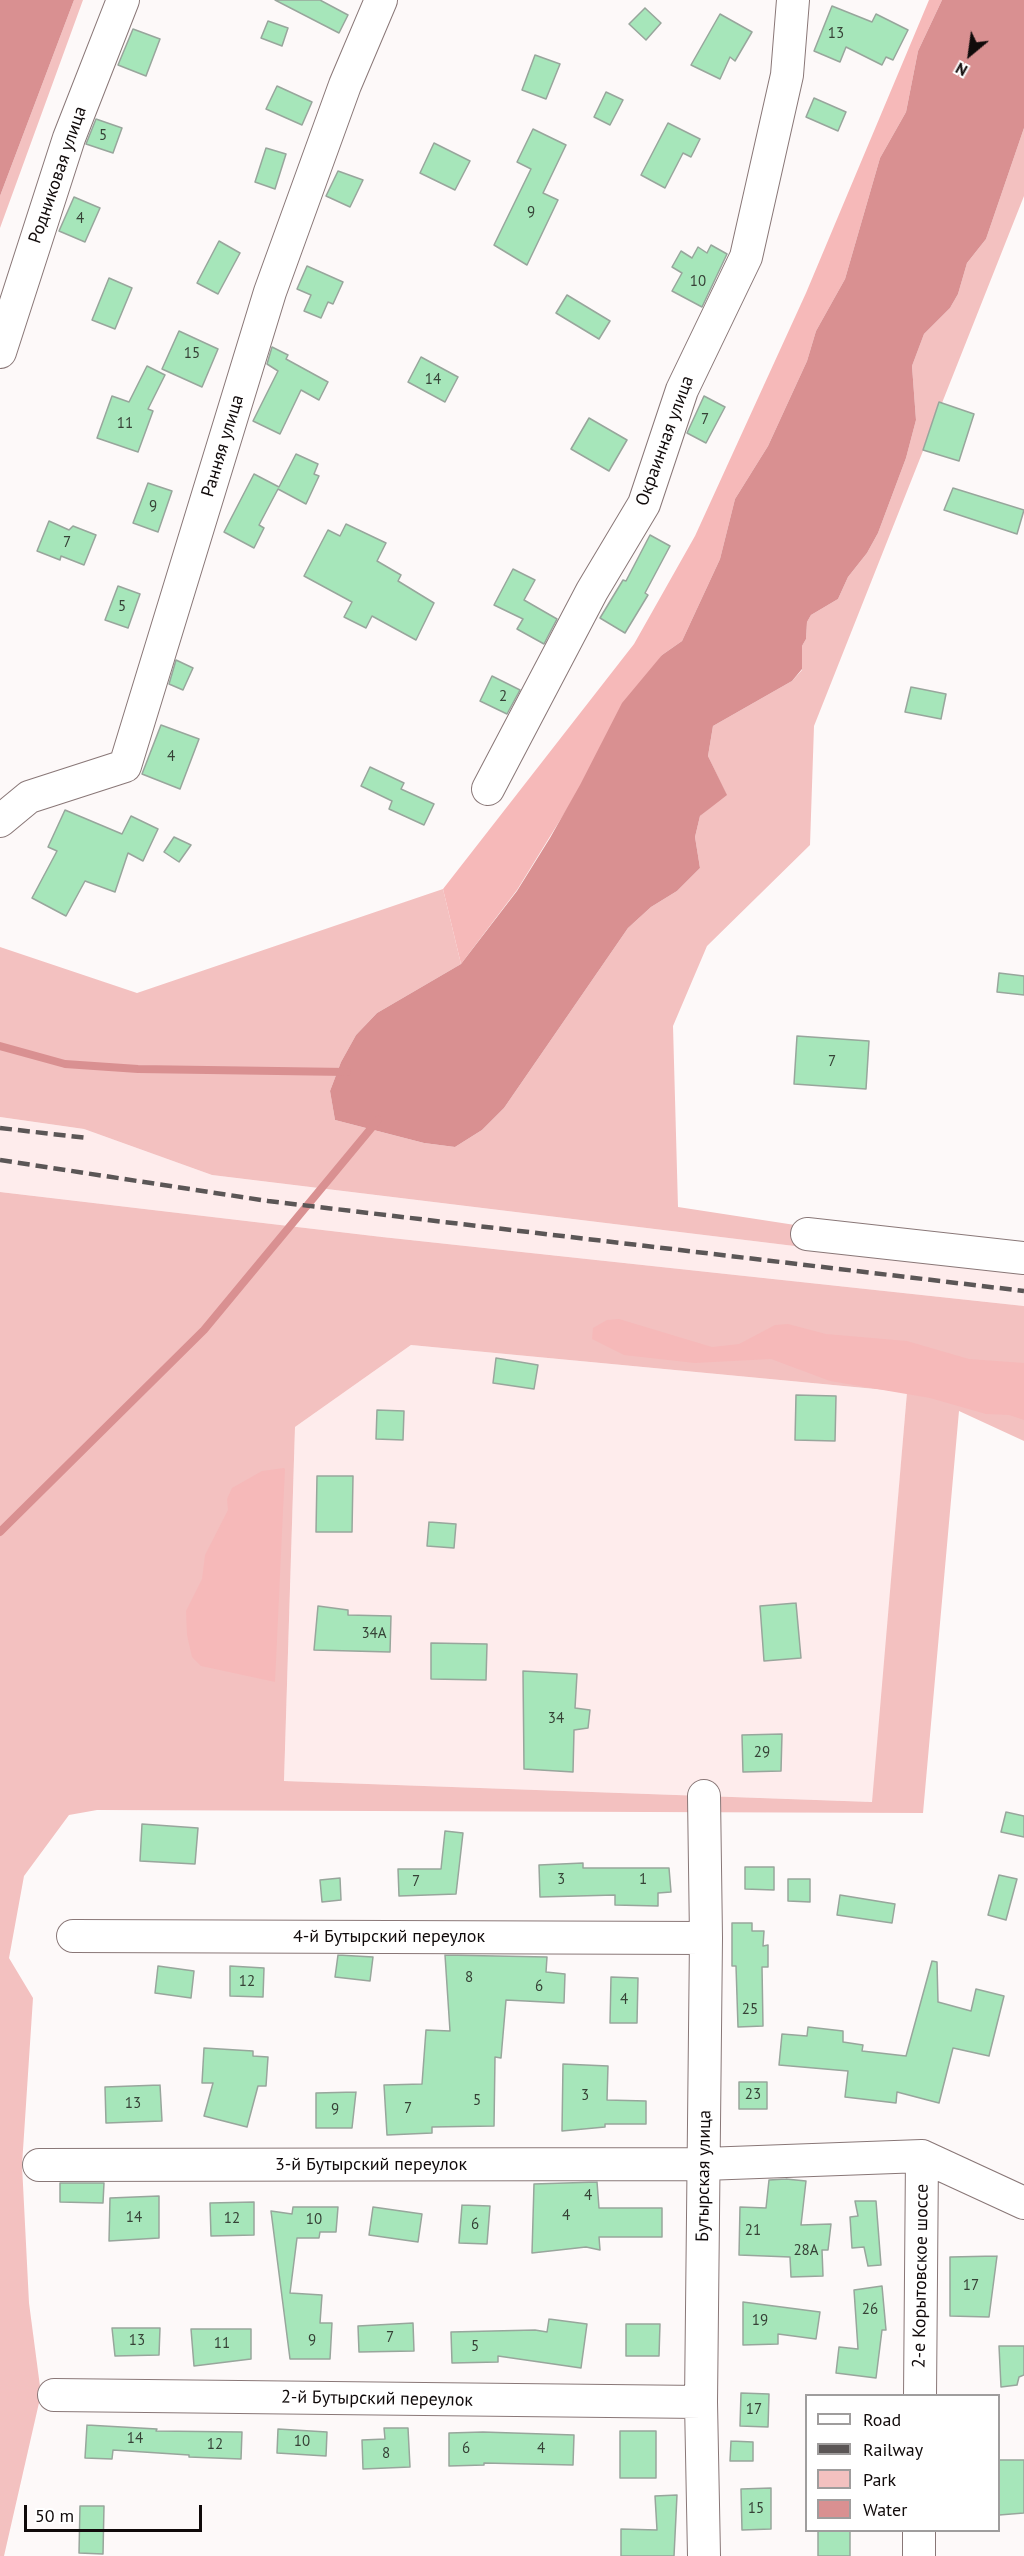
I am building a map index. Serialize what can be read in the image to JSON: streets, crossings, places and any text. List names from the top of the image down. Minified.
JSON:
{"streets":{"street":["Родниковая улица","Окраинная улица","Ранняя улица","4-й Бутырский переулок","3-й Бутырский переулок","Бутырская улица","2-е Корытовское шоссе","2-й Бутырский переулок"]},"crossings":[["4-й Бутырский переулок","Бутырская улица"],["3-й Бутырский переулок","Бутырская улица"],["3-й Бутырский переулок","2-е Корытовское шоссе"],["Бутырская улица","2-й Бутырский переулок"]],"house_numbers":["13","5","9","4","10","15","14","7","11","9","7","5","2","4","7","34А","34","29","3","1","7","8","12","6","4","25","23","3","5","13","7","9","4","4","14","12","10","6","21","28А","17","26","19","7","13","9","11","5","17","14","10","12","6","4","8","15"],"legend":["Road","Railway","Park","Water"],"scale_bar":"50 m","north":"bottom left"}
